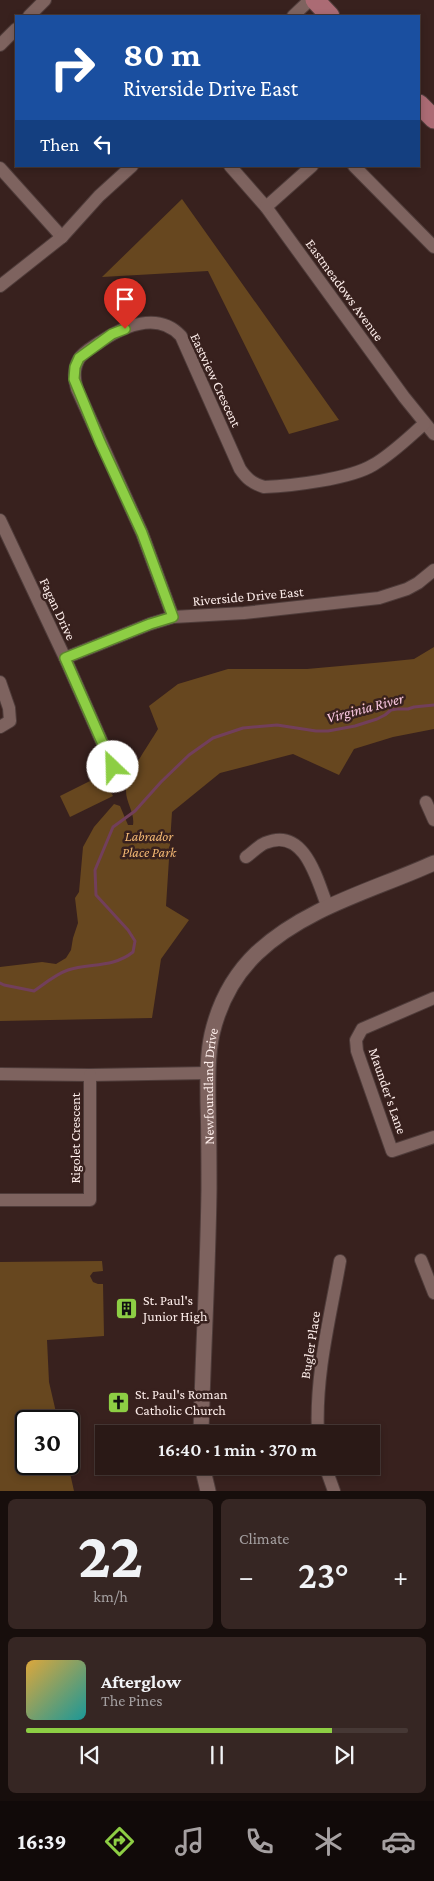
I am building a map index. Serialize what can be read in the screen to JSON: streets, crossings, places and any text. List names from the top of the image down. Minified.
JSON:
{"streets":{"street":["Eastmeadows Avenue","Eastview Crescent","Riverside Drive East","Fagan Drive","Newfoundland Drive","Maunder's Lane","Rigolet Crescent","Bugler Place"]},"crossings":[["Eastmeadows Avenue","Eastview Crescent"],["Eastview Crescent","Riverside Drive East"],["Riverside Drive East","Fagan Drive"],["Newfoundland Drive","Rigolet Crescent"]],"water":["Virginia River"],"parks":["Labrador Place Park"],"places":{"building":["St. Paul's Junior High"],"church":["St. Paul's Roman Catholic Church"]},"page":{"turn":["80 m","Riverside Drive East"],"then":"Then","limit":"30","trip":"16:40 · 1 min · 370 m","tile":[["22","km/h"],"Climate"],"heat":["−","23°","+"],"song":["Afterglow","The Pines"],"tabs":"16:39"}}
